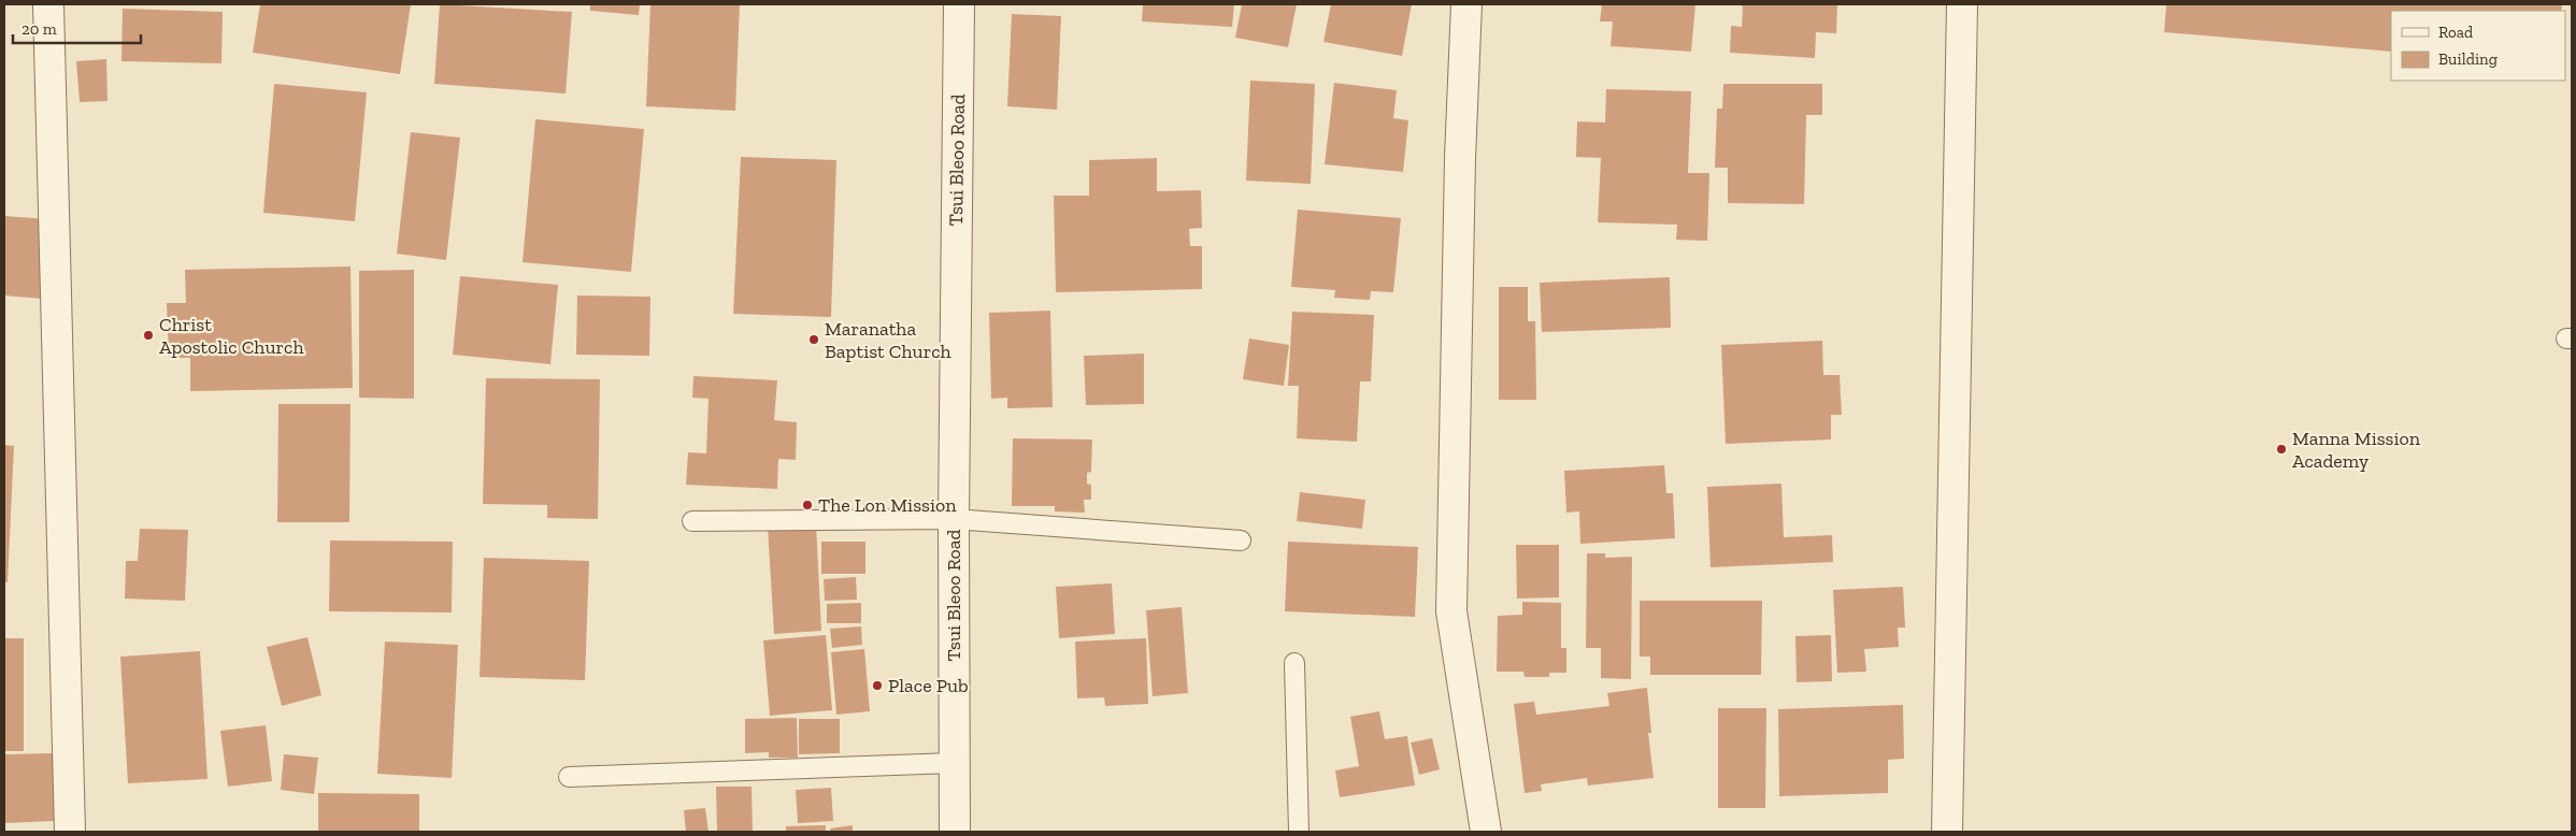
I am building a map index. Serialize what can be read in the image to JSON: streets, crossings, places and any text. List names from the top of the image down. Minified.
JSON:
{"streets":{"street":["Tsui Bleoo Road"]},"places":["Christ Apostolic Church","Maranatha Baptist Church","Manna Mission Academy","The Lon Mission","Place Pub"],"legend":["Road","Building"],"scale_bar":"20 m"}
